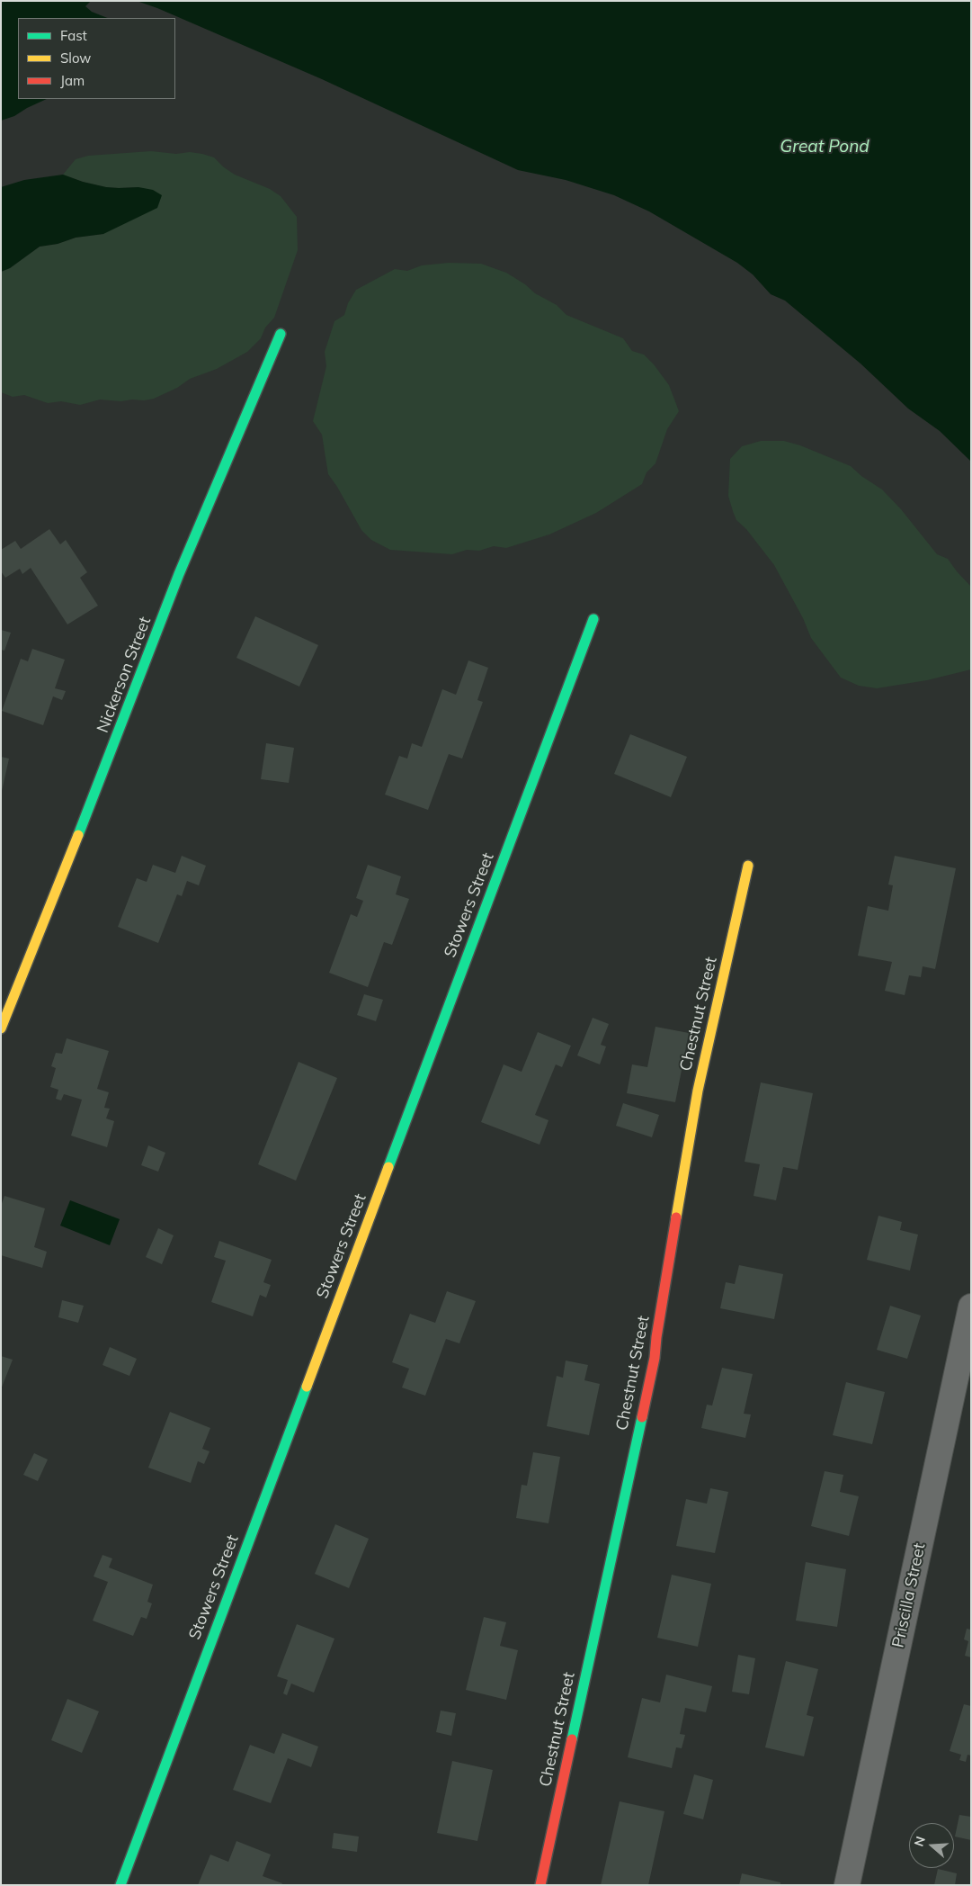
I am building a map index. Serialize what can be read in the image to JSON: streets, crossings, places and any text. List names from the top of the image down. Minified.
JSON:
{"streets":{"street":["Nickerson Street","Stowers Street","Chestnut Street","Priscilla Street"]},"water":["Great Pond"],"legend":["Fast","Slow","Jam"],"north":"left"}
